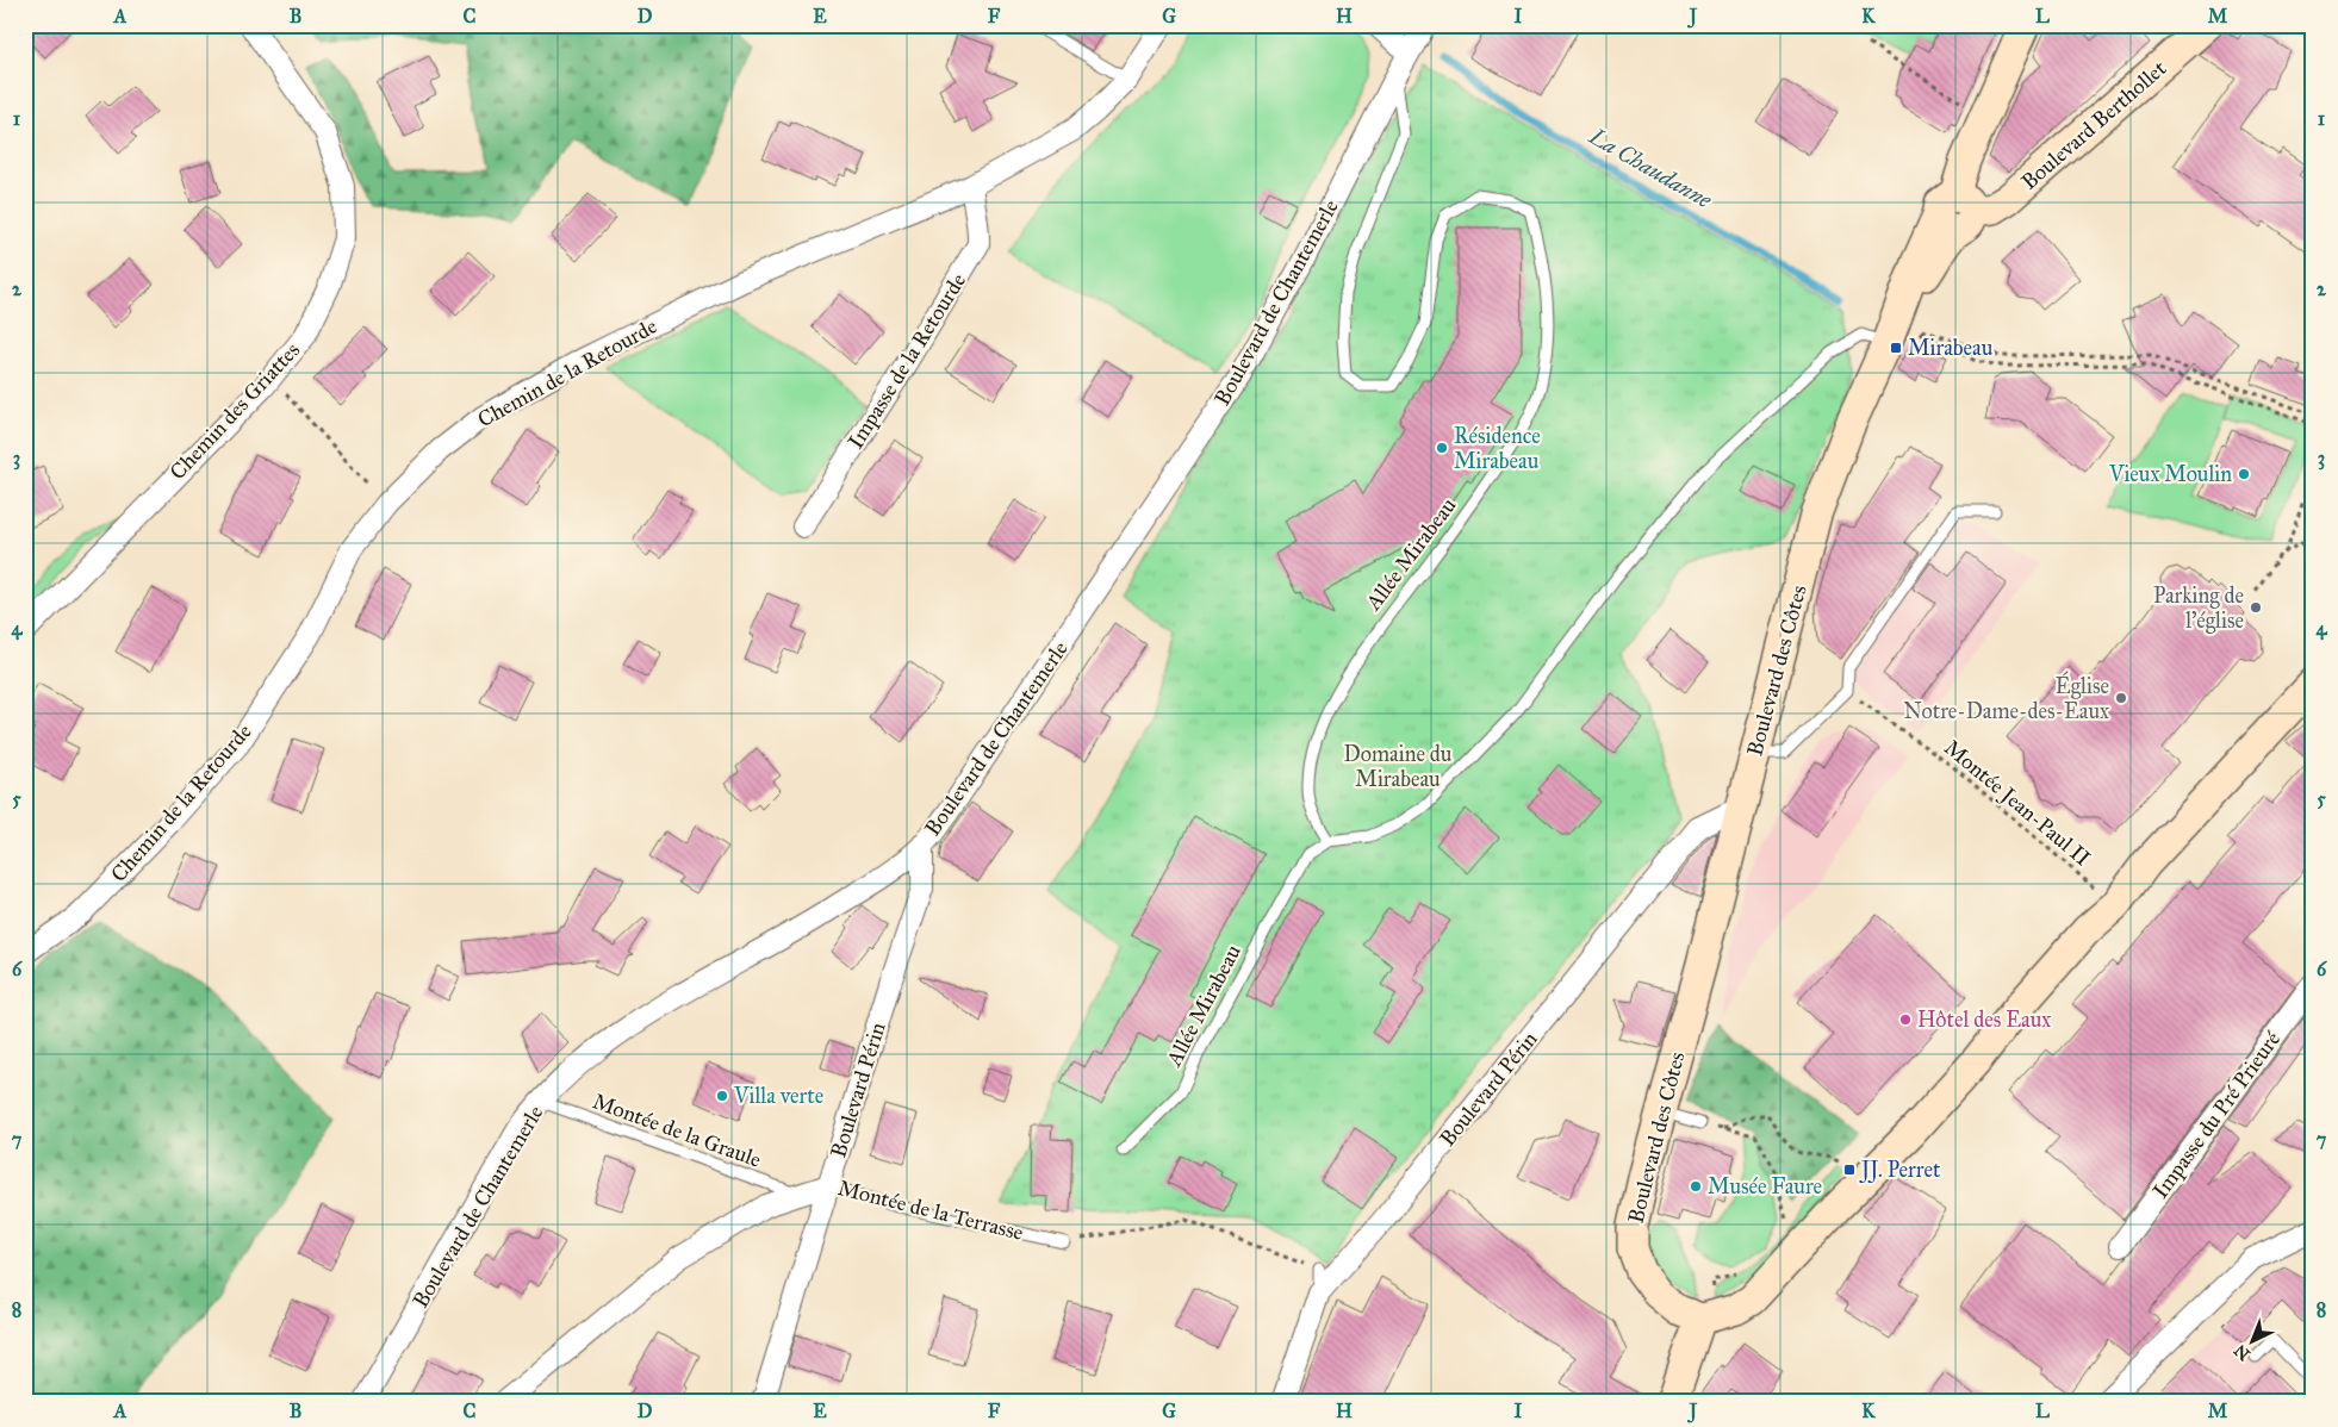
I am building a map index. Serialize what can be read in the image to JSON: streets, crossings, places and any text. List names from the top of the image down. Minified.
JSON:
{"streets":{"main road":["Boulevard Berthollet","Boulevard des Côtes"],"street":["Boulevard de Chantemerle","Impasse de la Retourde","Chemin de la Retourde","Chemin des Griattes","Boulevard Périn","Impasse du Pré Prieuré","Montée de la Terrasse"],"lane":["Allée Mirabeau","Montée de la Graule"],"path":["Montée Jean-Paul II"]},"crossings":[["Boulevard Berthollet","Boulevard des Côtes"],["Boulevard de Chantemerle","Allée Mirabeau"],["Boulevard de Chantemerle","Boulevard Périn"],["Boulevard de Chantemerle","Montée de la Graule"],["Impasse de la Retourde","Chemin de la Retourde"],["Boulevard des Côtes","Boulevard Périn"],["Boulevard Périn","Montée de la Terrasse"],["Montée de la Graule","Montée de la Terrasse"]],"water":["La Chaudanne"],"parks":["Domaine du Mirabeau"],"places":{"transit":["Mirabeau","JJ. Perret"],"other":["Résidence Mirabeau","Vieux Moulin","Parking de l'église","Église Notre-Dame-des-Eaux","Hôtel des Eaux","Villa verte","Musée Faure"]},"north":"bottom left","grid":{"columns":["A","B","C","D","E","F","G","H","I","J","K","L","M"],"rows":["1","2","3","4","5","6","7","8"]}}
